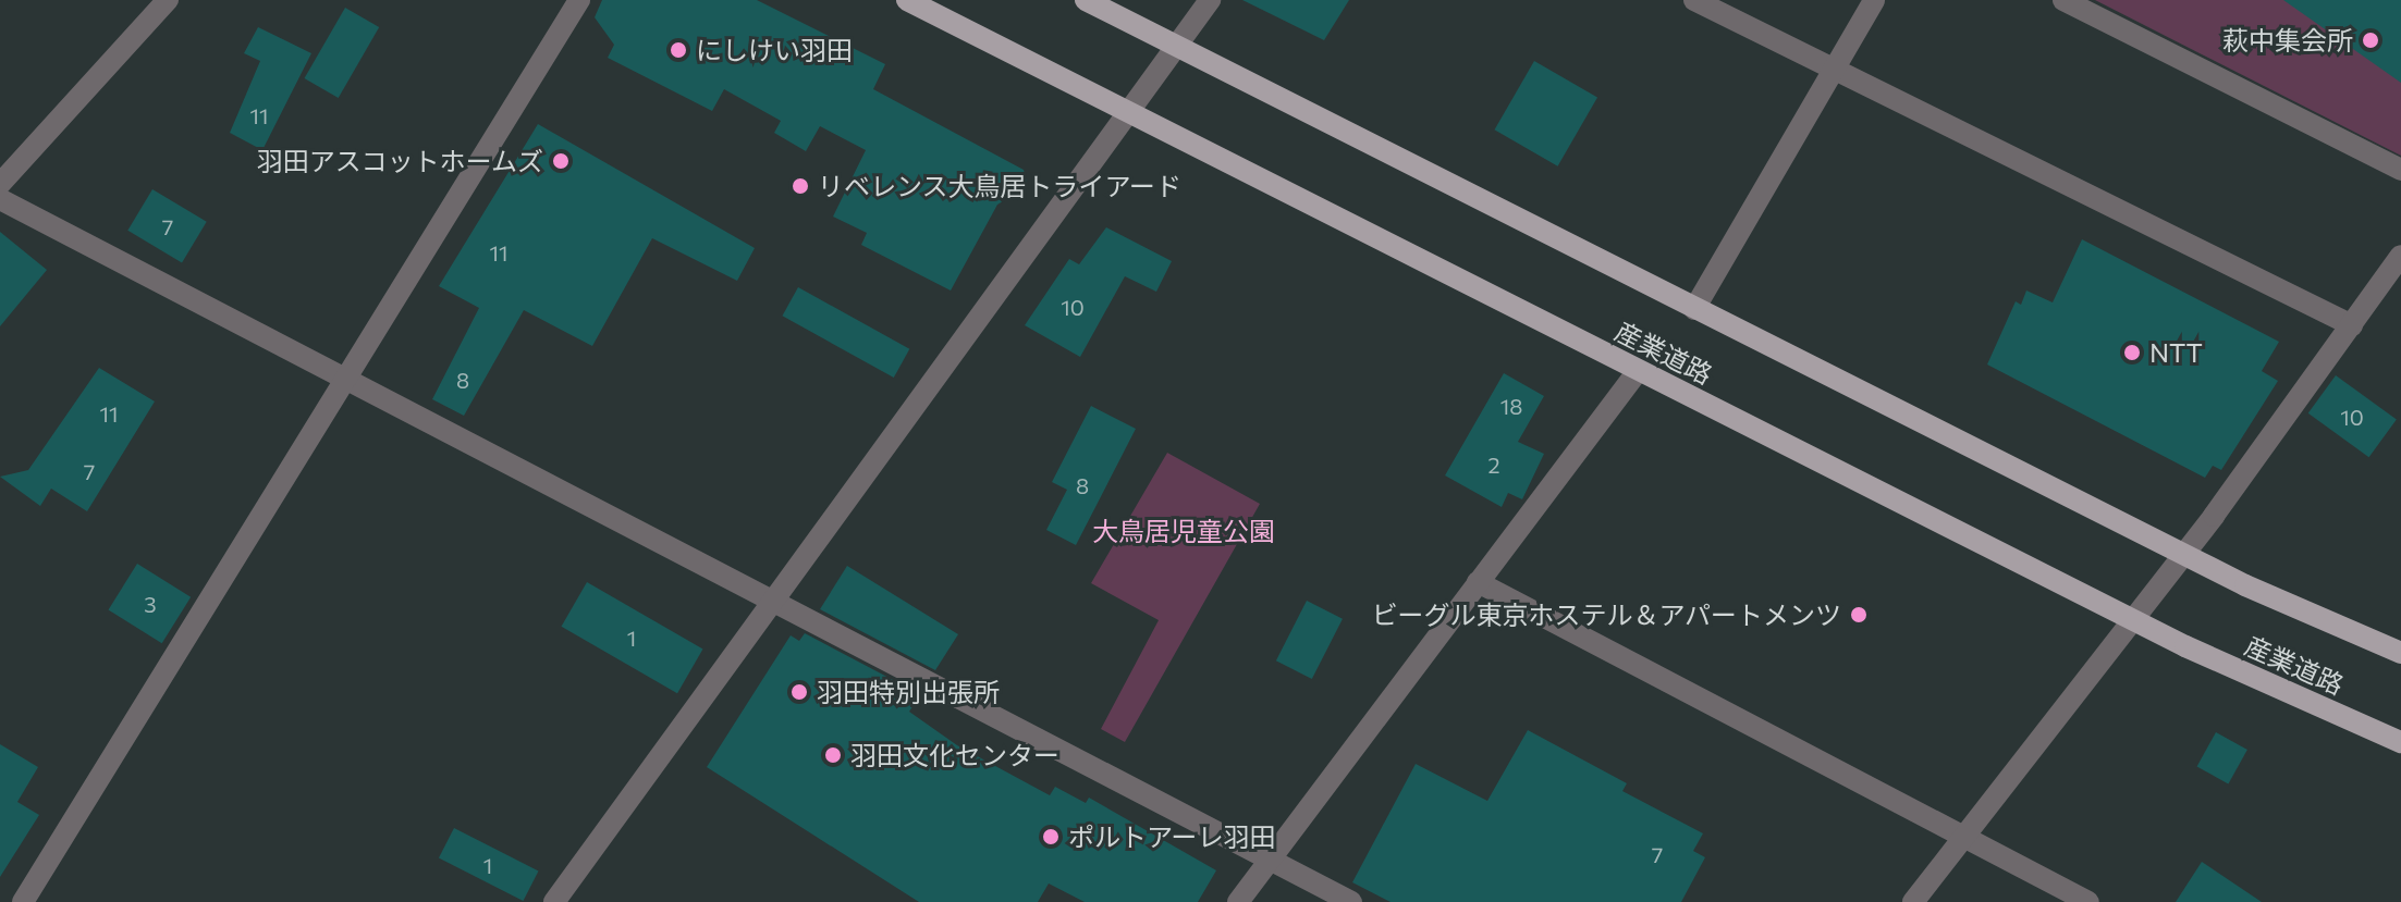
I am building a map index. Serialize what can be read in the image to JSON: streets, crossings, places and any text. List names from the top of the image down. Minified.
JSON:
{"streets":{"main road":["産業道路"]},"parks":["大鳥居児童公園"],"places":["萩中集会所","にしけい羽田","羽田アスコットホームズ","リベレンス大鳥居トライアード","NTT","ビーグル東京ホステル＆アパートメンツ","羽田特別出張所","羽田文化センター","ポルトアーレ羽田"],"house_numbers":["11","7","11","10","8","18","11","10","2","7","8","3","1","7","1"]}
